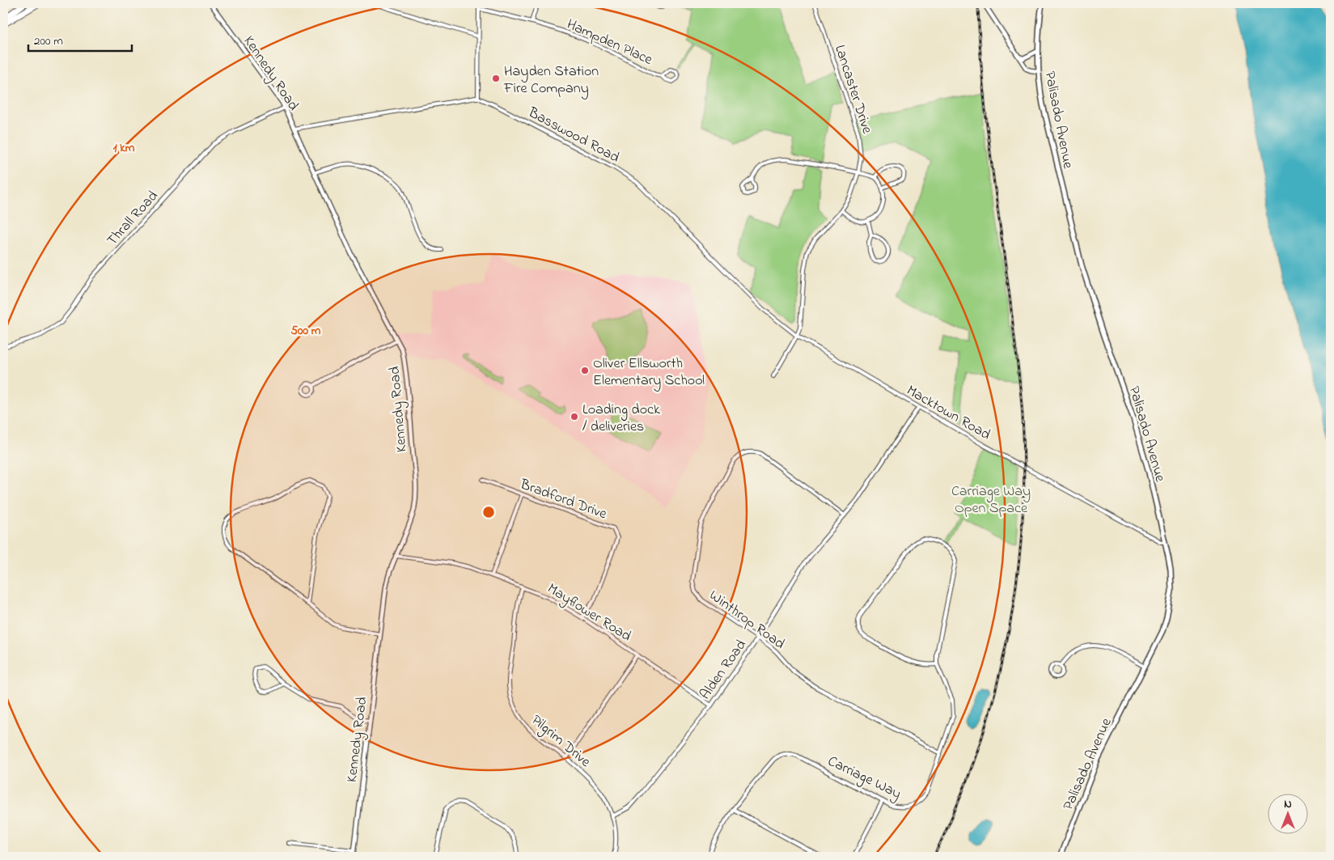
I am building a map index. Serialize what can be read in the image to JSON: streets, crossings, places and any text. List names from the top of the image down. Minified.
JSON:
{"streets":{"main road":["Palisado Avenue"],"street":["Hampden Place","Kennedy Road","Lancaster Drive","Basswood Road","Thrall Road","Macktown Road","Bradford Drive","Mayflower Road","Winthrop Road","Alden Road","Pilgrim Drive","Carriage Way"]},"crossings":[["Kennedy Road","Thrall Road"],["Kennedy Road","Mayflower Road"],["Lancaster Drive","Macktown Road"],["Palisado Avenue","Macktown Road"],["Basswood Road","Macktown Road"],["Macktown Road","Alden Road"],["Bradford Drive","Mayflower Road"],["Mayflower Road","Alden Road"],["Mayflower Road","Pilgrim Drive"],["Winthrop Road","Alden Road"],["Winthrop Road","Carriage Way"],["Alden Road","Pilgrim Drive"]],"parks":["Carriage Way Open Space"],"places":["Hayden Station Fire Company","Oliver Ellsworth Elementary School","Loading dock / deliveries"],"scale_bar":"200 m","north":"top","rings":["1 km","500 m"]}
